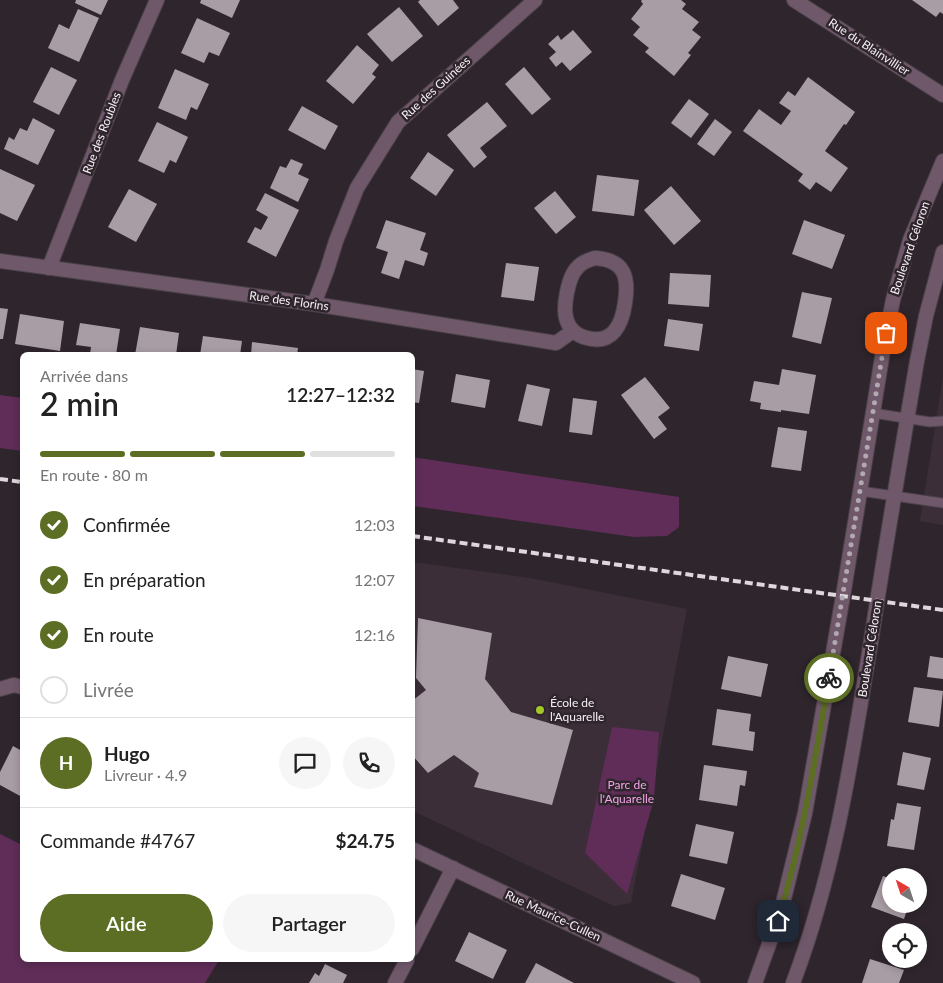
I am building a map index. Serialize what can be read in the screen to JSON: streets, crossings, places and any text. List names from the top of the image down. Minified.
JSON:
{"streets":{"street":["Rue du Blainvillier","Rue des Guinées","Rue des Roubles","Boulevard Céloron","Rue des Florins","Rue Maurice-Cullen"]},"crossings":[["Rue des Guinées","Rue des Florins"],["Rue des Roubles","Rue des Florins"]],"parks":["Parc de l'Aquarelle"],"places":["École de l'Aquarelle"],"north":"top left","page":{"heading":["2 min","Arrivée dans","12:27–12:32"],"panel":["Hugo","Livreur · 4.9","Commande #4767","$24.75"],"bar":"En route · 80 m","list":[["Confirmée","12:03"],["En préparation","12:07"],["En route","12:16"],"Livrée"],"round":"H","buttons":["Aide","Partager"]}}
